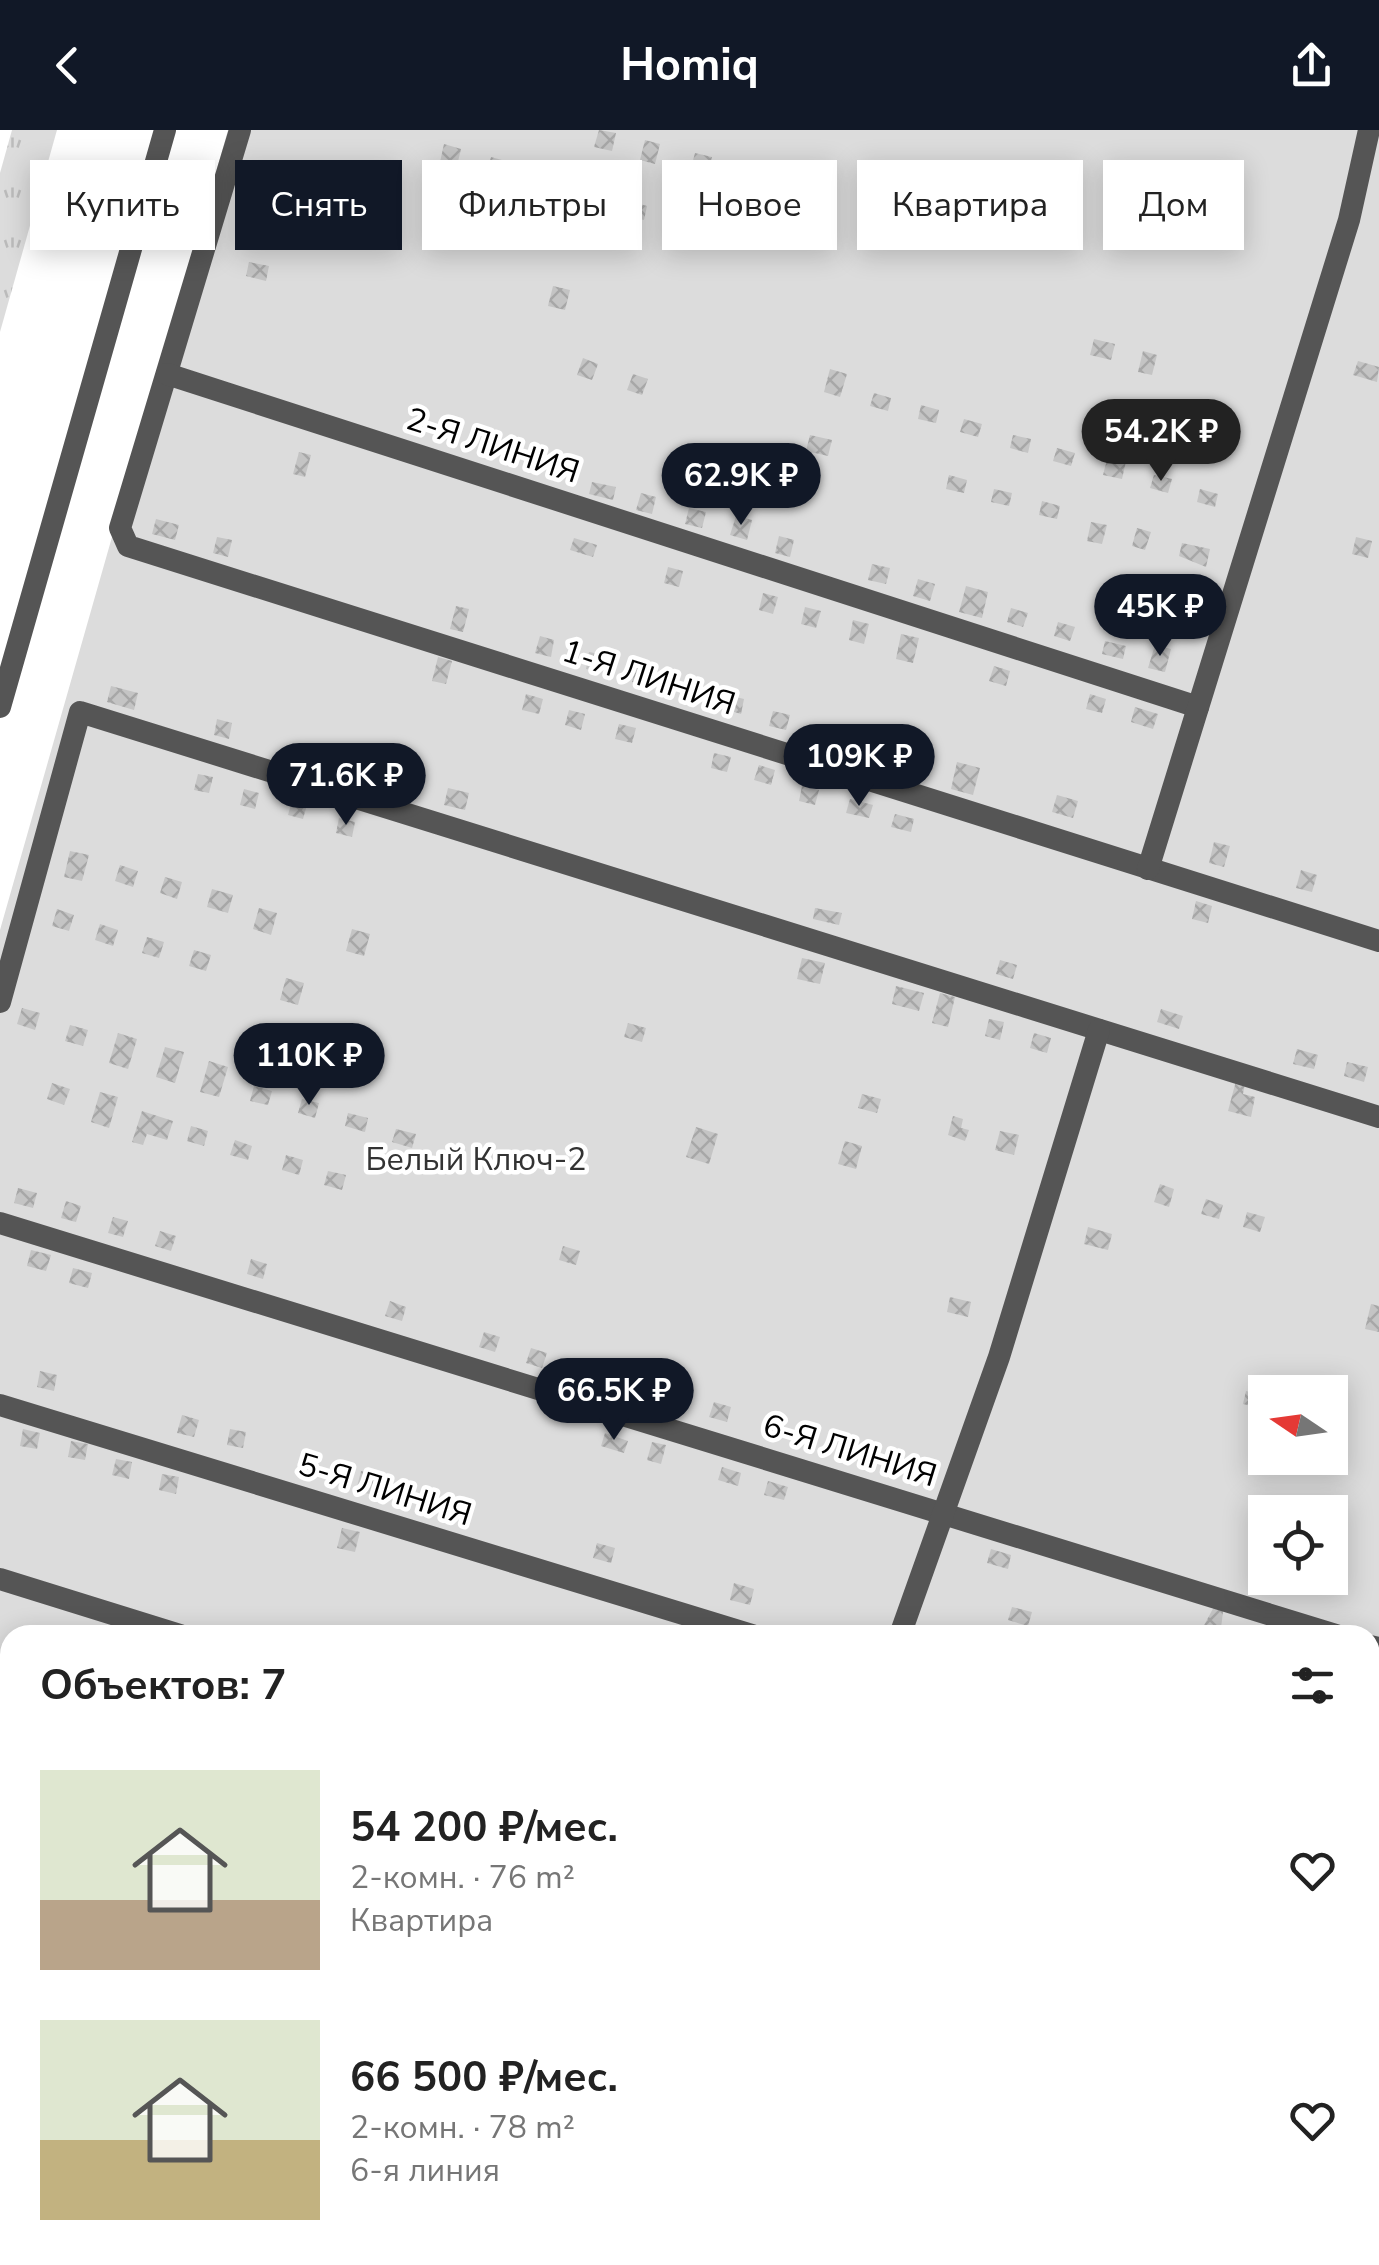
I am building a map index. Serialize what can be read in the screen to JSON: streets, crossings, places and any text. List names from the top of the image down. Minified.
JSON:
{"streets":{"street":["2-Я ЛИНИЯ","1-Я ЛИНИЯ","6-Я ЛИНИЯ","5-Я ЛИНИЯ"]},"crossings":[["2-Я ЛИНИЯ","1-Я ЛИНИЯ"]],"parks":["Белый Ключ-2"],"north":"left","page":{"header":"Homiq","chip":["Купить","Снять","Фильтры","Новое","Квартира","Дом"],"price":["54.2K ₽","62.9K ₽","45K ₽","109K ₽","71.6K ₽","110K ₽","66.5K ₽"],"heading":"Объектов: 7","list":[{"name":"54 200 ₽/мес.","note":"2-комн. · 76 m² · Квартира"},{"name":"66 500 ₽/мес.","note":"2-комн. · 78 m² · 6-я линия"}]}}
